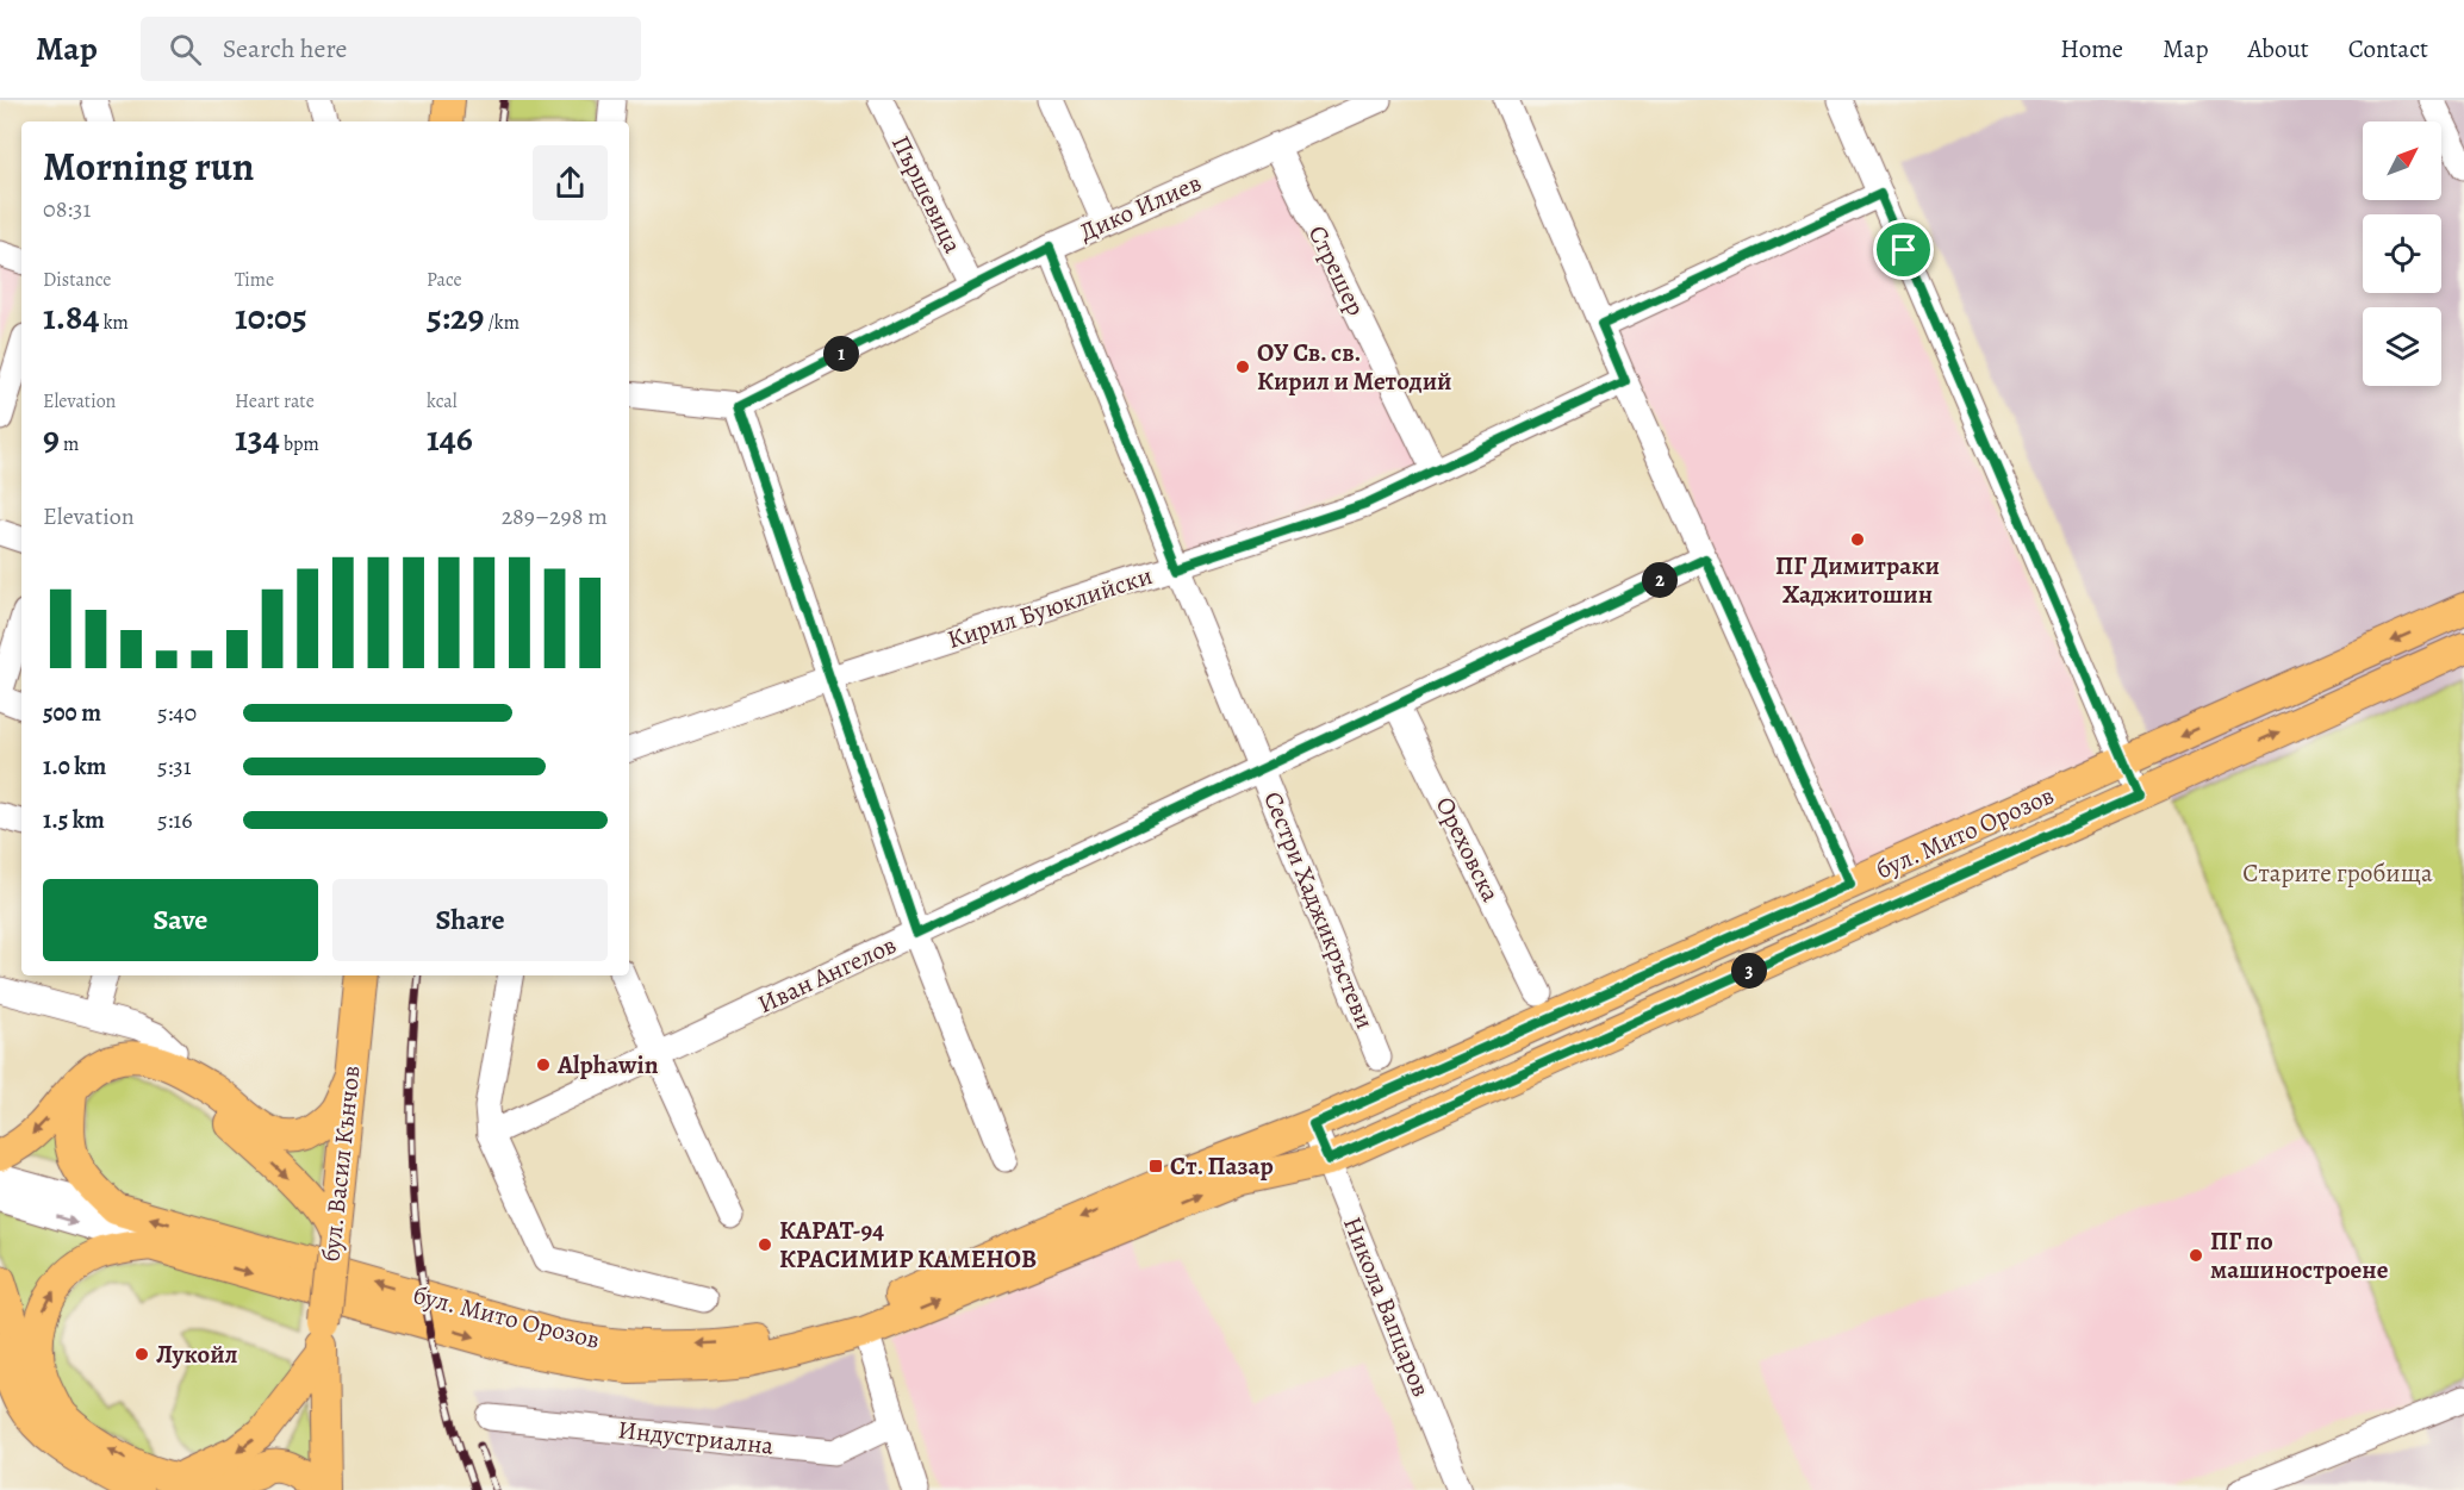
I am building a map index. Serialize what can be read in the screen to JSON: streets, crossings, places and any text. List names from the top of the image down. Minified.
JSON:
{"streets":{"main road":["бул. Мито Орозов","бул. Васил Кънчов"],"street":["Пършевица","Дико Илиев","Стрешер","Кирил Буюклийски","Ореховска","Сестри Хаджикръстеви","Иван Ангелов","Никола Вапцаров","Индустриална"]},"crossings":[["Пършевица","Дико Илиев"],["Дико Илиев","Стрешер"],["Дико Илиев","Сестри Хаджикръстеви"],["Стрешер","Кирил Буюклийски"],["Кирил Буюклийски","Сестри Хаджикръстеви"],["бул. Мито Орозов","Никола Вапцаров"],["Ореховска","Иван Ангелов"],["Сестри Хаджикръстеви","Иван Ангелов"]],"parks":["Старите гробища"],"places":{"other":["ОУ Св. св. Кирил и Методий","ПГ Димитраки Хаджитошин","Alphawin","КАРАТ-94 КРАСИМИР КАМЕНОВ","ПГ по машиностроене","Лукойл"],"transit":["Ст. Пазар"]},"north":"top right","page":{"header":"Map","search":"Search here","nav":["Home","Map","About","Contact"],"heading":["Morning run","08:31"],"stats":[["Distance","1.84 km"],["Time","10:05"],["Pace","5:29 /km"],["Elevation","9 m"],["Heart rate","134 bpm"],["kcal","146"]],"pins":["1","2","3"],"chart":["Elevation","289–298 m"],"list":[{"name":"500 m","note":"5:40"},{"name":"1.0 km","note":"5:31"},{"name":"1.5 km","note":"5:16"}],"buttons":["Save","Share"]}}
